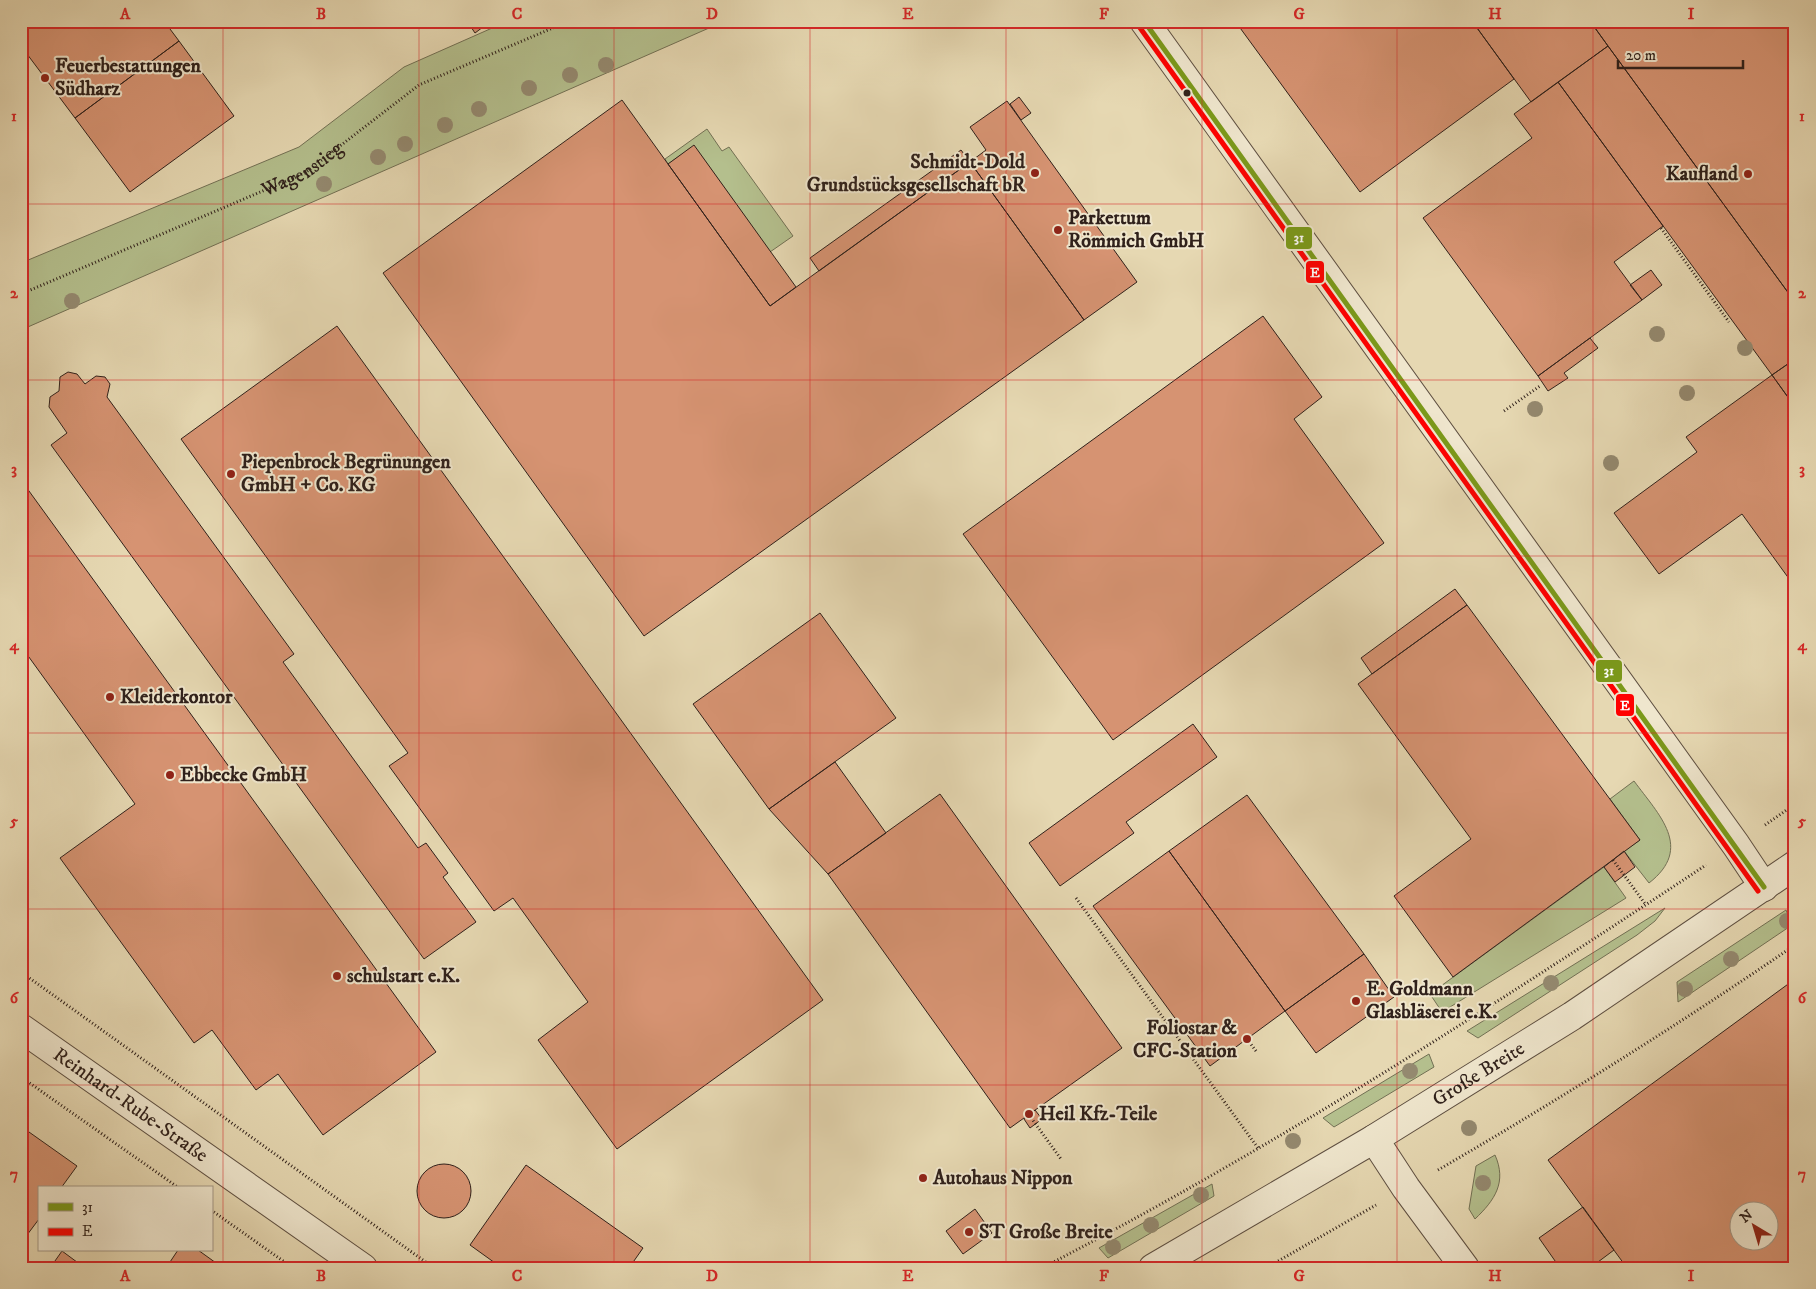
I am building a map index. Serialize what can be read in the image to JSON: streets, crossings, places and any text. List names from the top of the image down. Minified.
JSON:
{"streets":{"street":["Große Breite","Reinhard-Rube-Straße"],"path":["Wagenstieg"]},"places":["Feuerbestattungen Südharz","Schmidt-Dold Grundstücksgesellschaft bR","Kaufland","Parkettum Römmich GmbH","Piepenbrock Begrünungen GmbH + Co. KG","Kleiderkontor","Ebbecke GmbH","schulstart e.K.","E. Goldmann Glasbläserei e.K.","Foliostar & CFC-Station","Heil Kfz-Teile","Autohaus Nippon","ST Große Breite"],"lines":["transit line 31","transit line E"],"legend":["31","E"],"scale_bar":"20 m","north":"top left","grid":{"columns":["A","B","C","D","E","F","G","H","I"],"rows":["1","2","3","4","5","6","7"]}}
